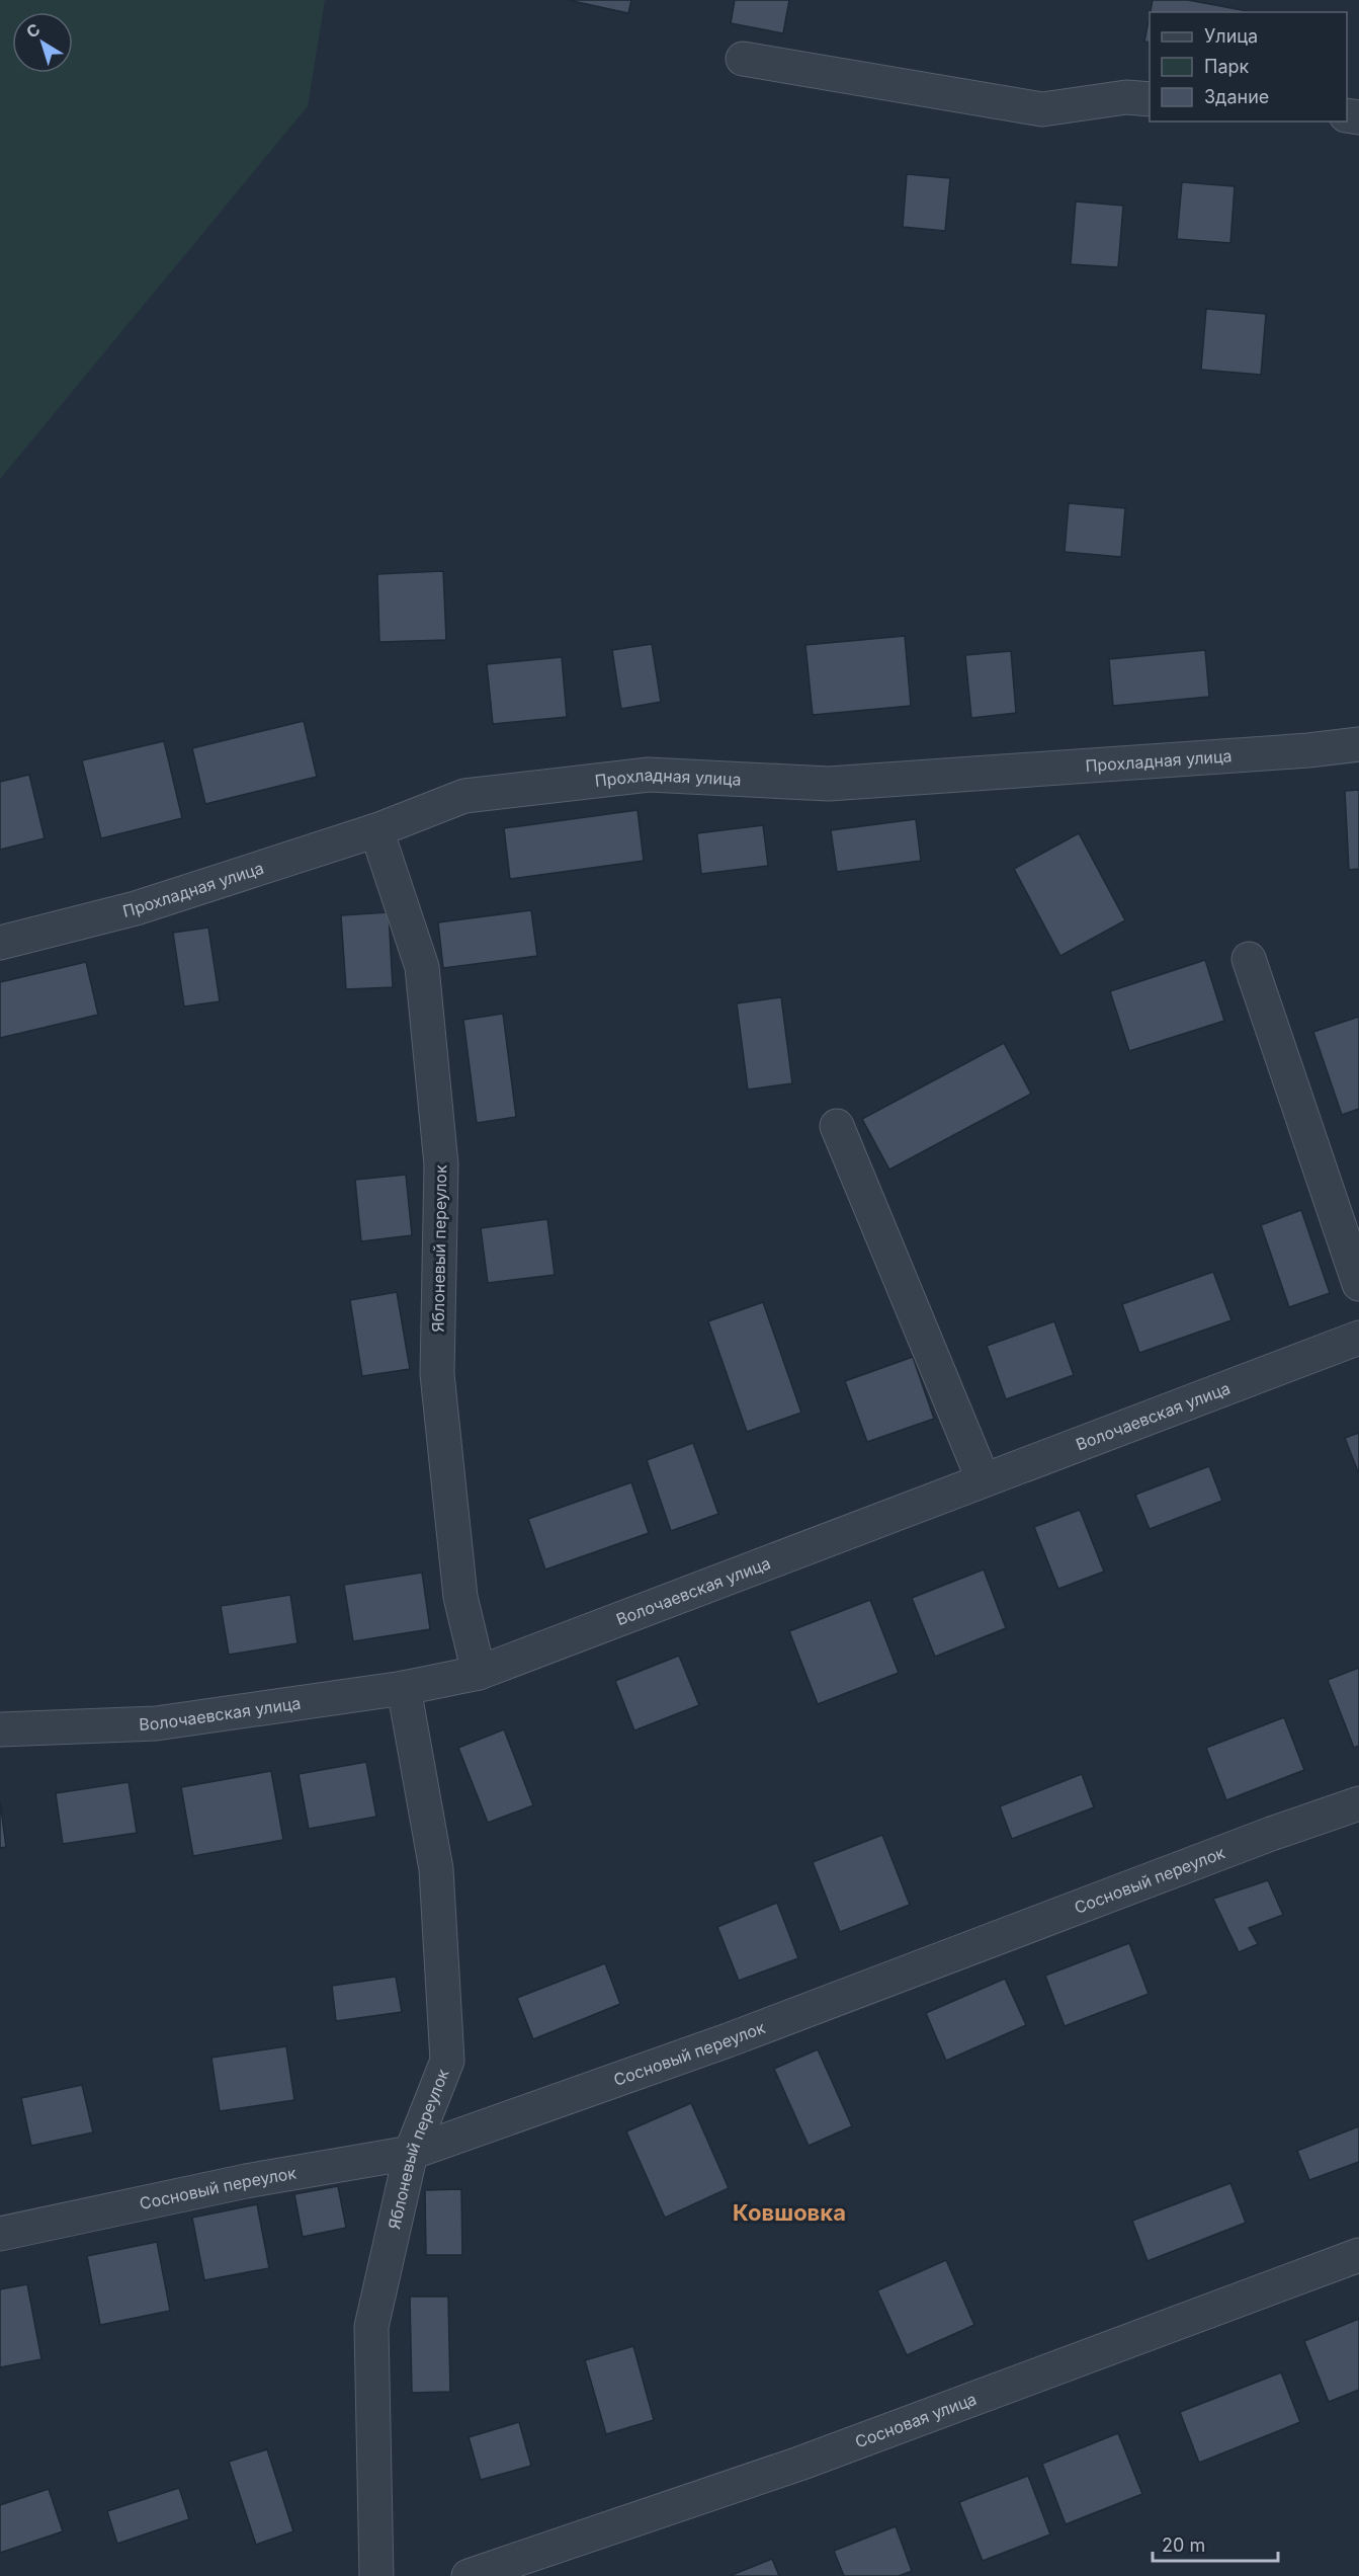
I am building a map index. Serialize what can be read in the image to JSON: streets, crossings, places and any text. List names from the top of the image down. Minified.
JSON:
{"streets":{"street":["Прохладная улица","Яблоневый переулок","Волочаевская улица","Сосновый переулок","Сосновая улица"]},"crossings":[["Прохладная улица","Яблоневый переулок"],["Яблоневый переулок","Волочаевская улица"],["Яблоневый переулок","Сосновый переулок"]],"districts":["Ковшовка"],"legend":["Улица","Парк","Здание"],"scale_bar":"20 m","north":"top left"}
